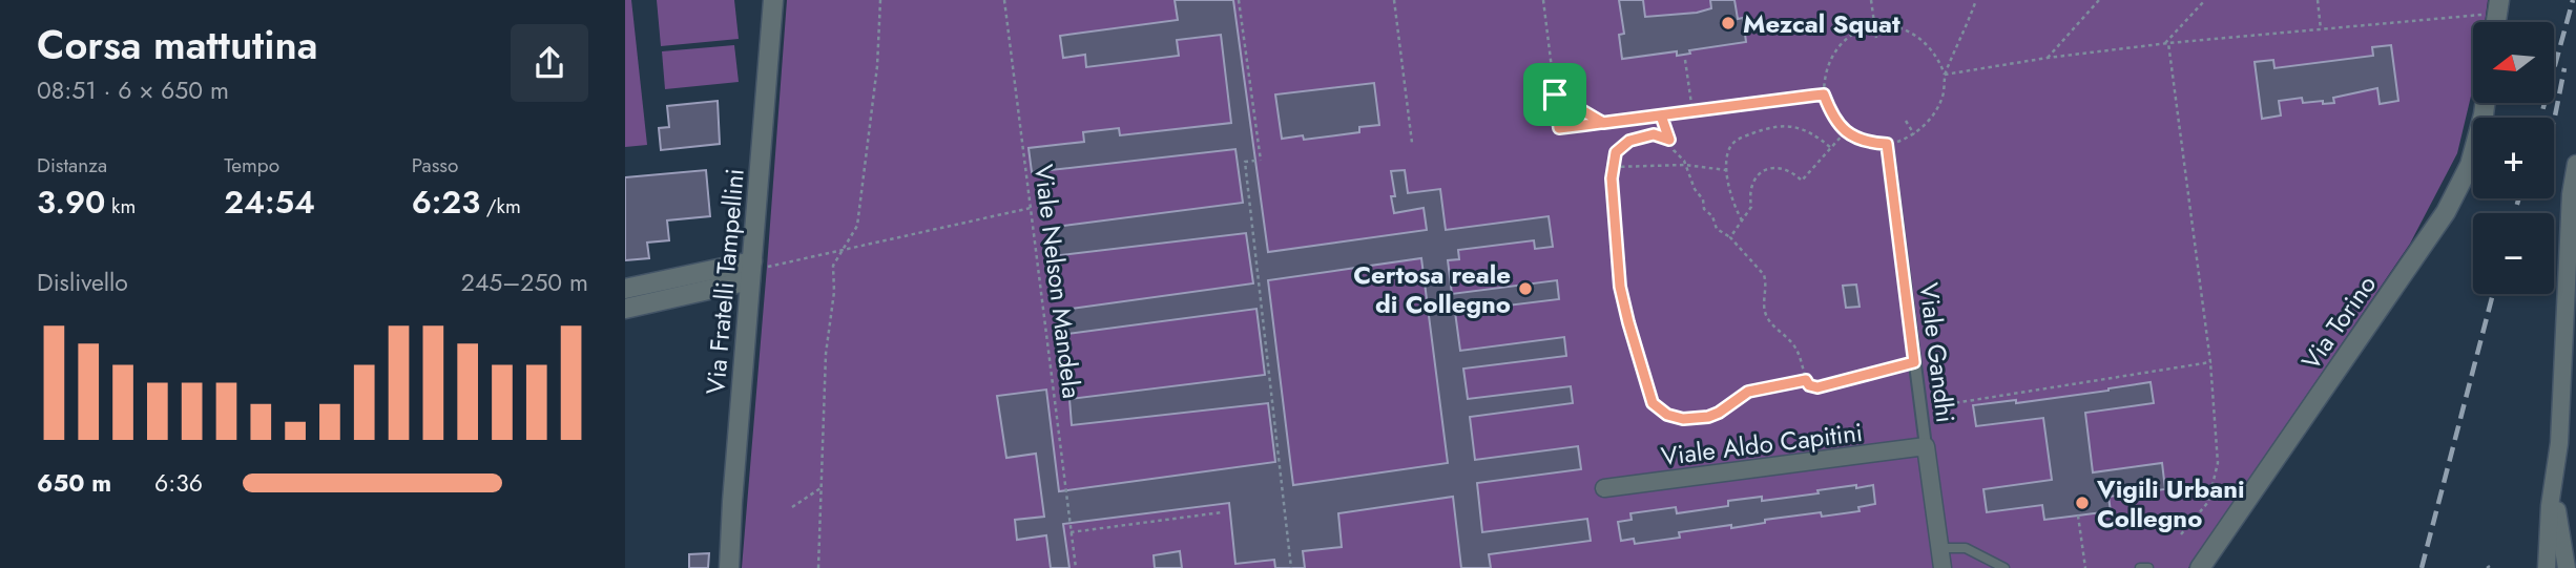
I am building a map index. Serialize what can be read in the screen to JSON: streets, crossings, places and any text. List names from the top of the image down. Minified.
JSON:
{"streets":{"street":["Via Fratelli Tampellini","Via Torino","Viale Gandhi","Viale Aldo Capitini"],"path":["Viale Nelson Mandela"]},"crossings":[["Viale Gandhi","Viale Aldo Capitini"]],"places":["Mezcal Squat","Certosa reale di Collegno","Vigili Urbani Collegno"],"north":"left","page":{"heading":["Corsa mattutina","08:51 · 6 × 650 m"],"map_buttons":["+","−"],"stats":[["Distanza","3.90 km"],["Tempo","24:54"],["Passo","6:23 /km"]],"chart":["Dislivello","245–250 m"],"list":[{"name":"650 m","note":"6:36"}]}}
